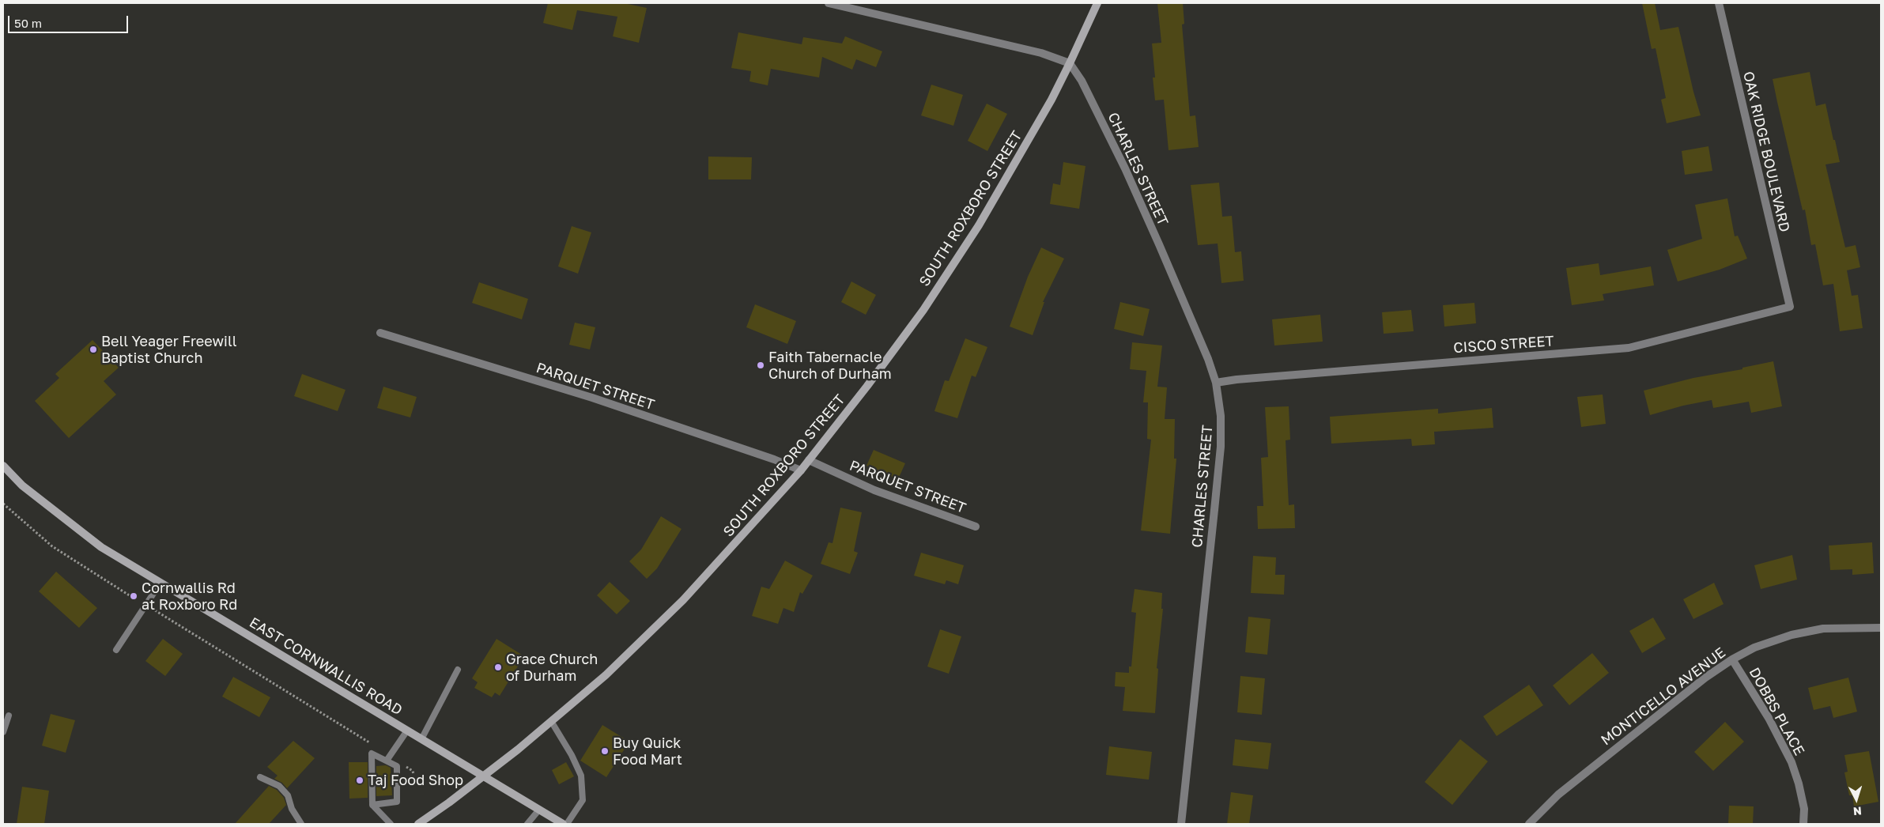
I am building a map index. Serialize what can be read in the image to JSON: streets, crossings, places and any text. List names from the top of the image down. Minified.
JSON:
{"streets":{"street":["OAK RIDGE BOULEVARD","CHARLES STREET","SOUTH ROXBORO STREET","CISCO STREET","PARQUET STREET","EAST CORNWALLIS ROAD","MONTICELLO AVENUE","DOBBS PLACE"]},"crossings":[["OAK RIDGE BOULEVARD","CISCO STREET"],["CHARLES STREET","SOUTH ROXBORO STREET"],["CHARLES STREET","CISCO STREET"],["SOUTH ROXBORO STREET","PARQUET STREET"],["SOUTH ROXBORO STREET","EAST CORNWALLIS ROAD"],["MONTICELLO AVENUE","DOBBS PLACE"]],"places":["Bell Yeager Freewill Baptist Church","Faith Tabernacle Church of Durham","Cornwallis Rd at Roxboro Rd","Grace Church of Durham","Buy Quick Food Mart","Taj Food Shop"],"scale_bar":"50 m","north":"bottom"}
